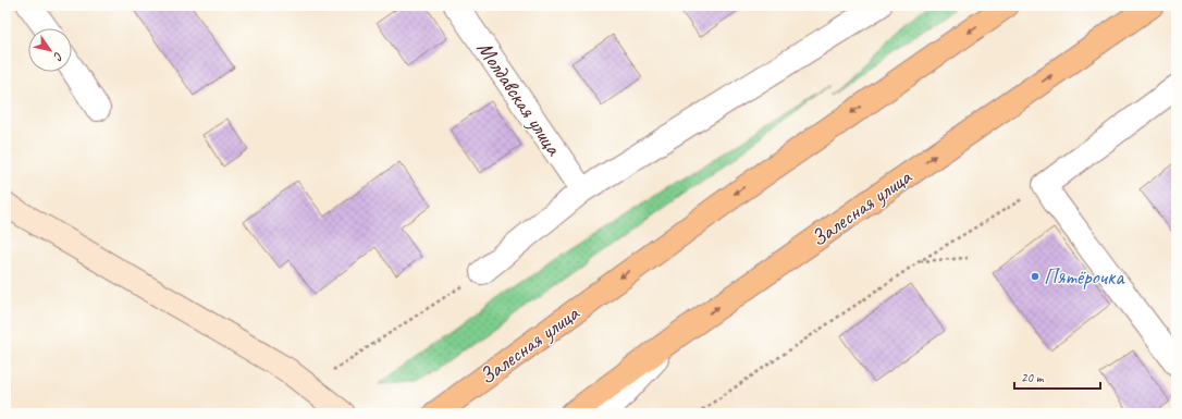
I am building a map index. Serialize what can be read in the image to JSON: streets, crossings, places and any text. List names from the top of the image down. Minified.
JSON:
{"streets":{"main road":["Залесная улица"],"street":["Молдавская улица"]},"places":["Пятёрочка"],"scale_bar":"20 m","north":"bottom right"}
